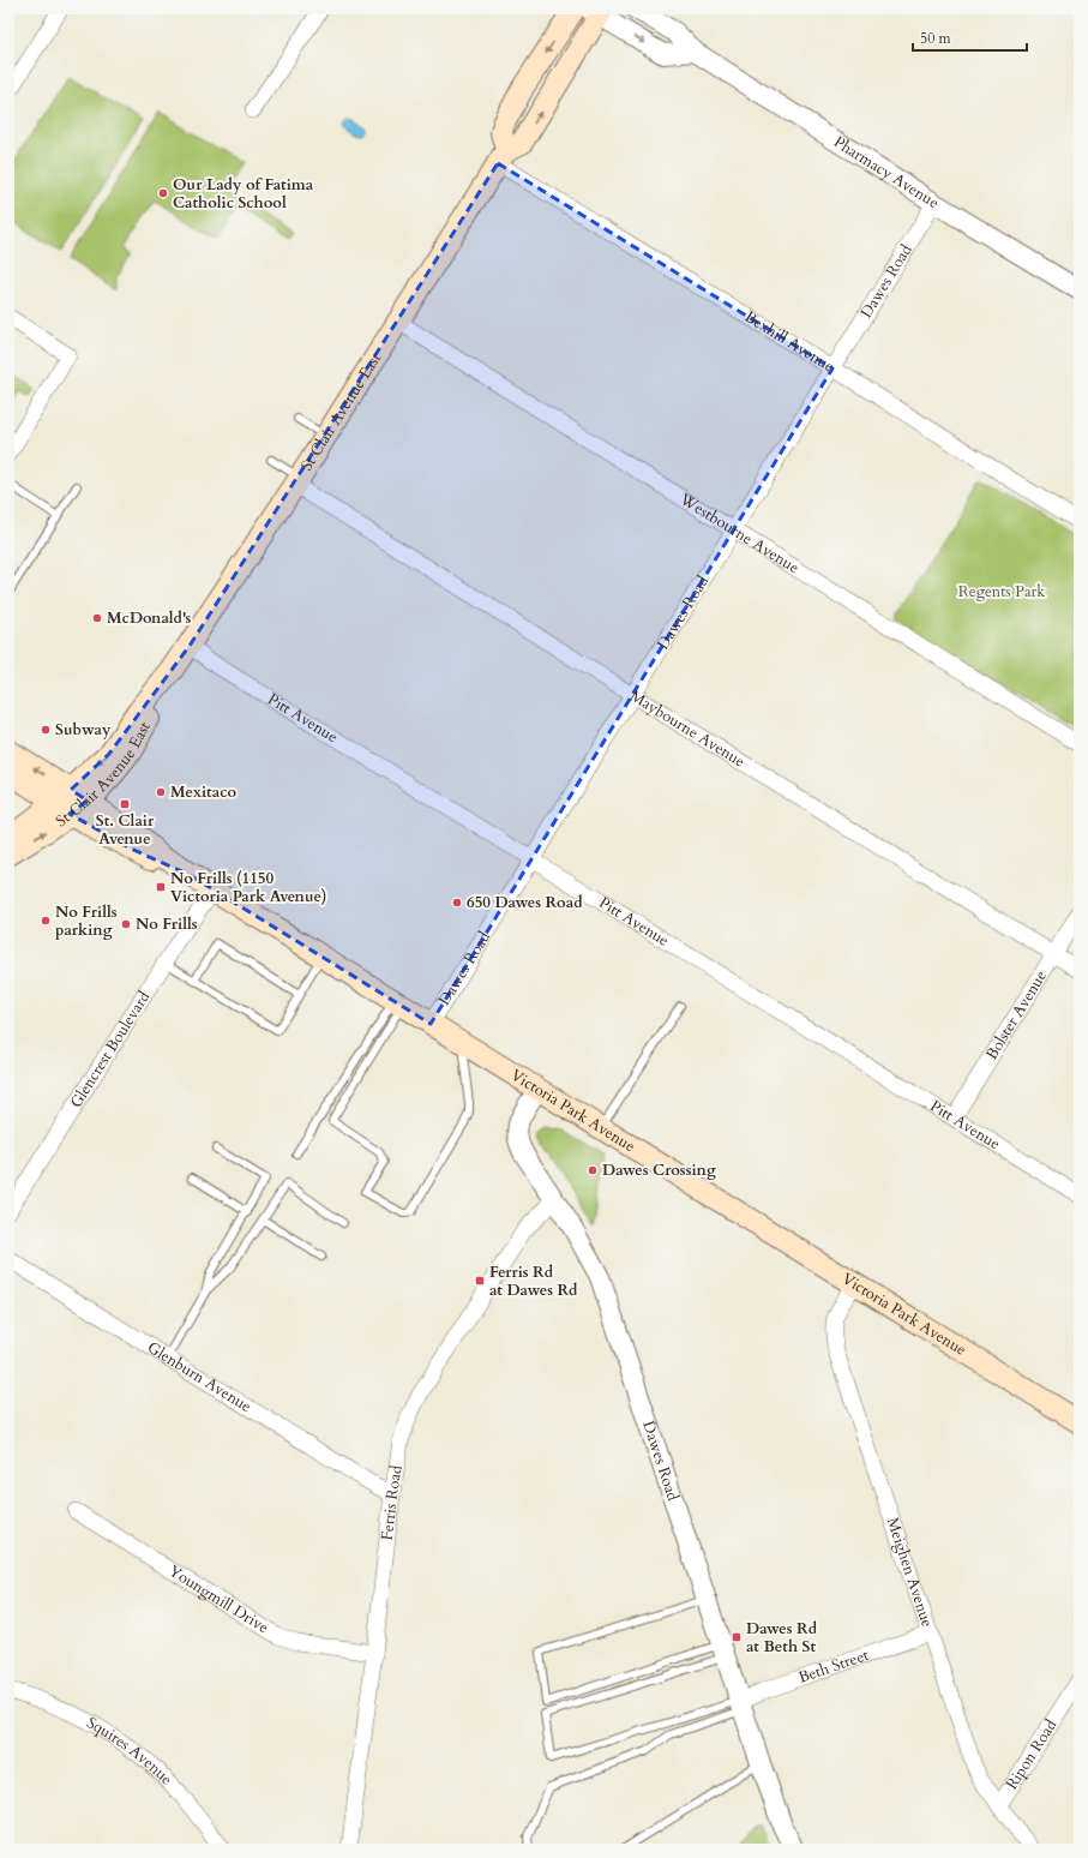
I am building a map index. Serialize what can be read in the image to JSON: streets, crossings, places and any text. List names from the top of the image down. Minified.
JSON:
{"streets":{"main road":["St Clair Avenue East","Victoria Park Avenue"],"street":["Pharmacy Avenue","Dawes Road","Bexhill Avenue","Westbourne Avenue","Pitt Avenue","Maybourne Avenue","Bolster Avenue","Glencrest Boulevard","Glenburn Avenue","Ferris Road","Meighen Avenue","Youngmill Drive","Beth Street","Squires Avenue","Ripon Road"]},"crossings":[["Pharmacy Avenue","Dawes Road"],["Dawes Road","Bexhill Avenue"],["Dawes Road","Westbourne Avenue"],["Dawes Road","Pitt Avenue"],["Dawes Road","Maybourne Avenue"],["Dawes Road","Victoria Park Avenue"],["Dawes Road","Ferris Road"],["Dawes Road","Beth Street"],["Bexhill Avenue","St Clair Avenue East"],["St Clair Avenue East","Westbourne Avenue"],["St Clair Avenue East","Pitt Avenue"],["St Clair Avenue East","Maybourne Avenue"],["St Clair Avenue East","Victoria Park Avenue"],["Pitt Avenue","Bolster Avenue"],["Maybourne Avenue","Bolster Avenue"],["Glencrest Boulevard","Victoria Park Avenue"],["Victoria Park Avenue","Meighen Avenue"],["Glenburn Avenue","Ferris Road"],["Ferris Road","Youngmill Drive"],["Meighen Avenue","Beth Street"],["Meighen Avenue","Ripon Road"]],"parks":["Regents Park"],"places":{"other":["Our Lady of Fatima Catholic School","McDonald's","Subway","Mexitaco","650 Dawes Road","No Frills parking","No Frills","Dawes Crossing"],"transit":["St. Clair Avenue","No Frills (1150 Victoria Park Avenue)","Ferris Rd at Dawes Rd","Dawes Rd at Beth St"]},"scale_bar":"50 m"}
